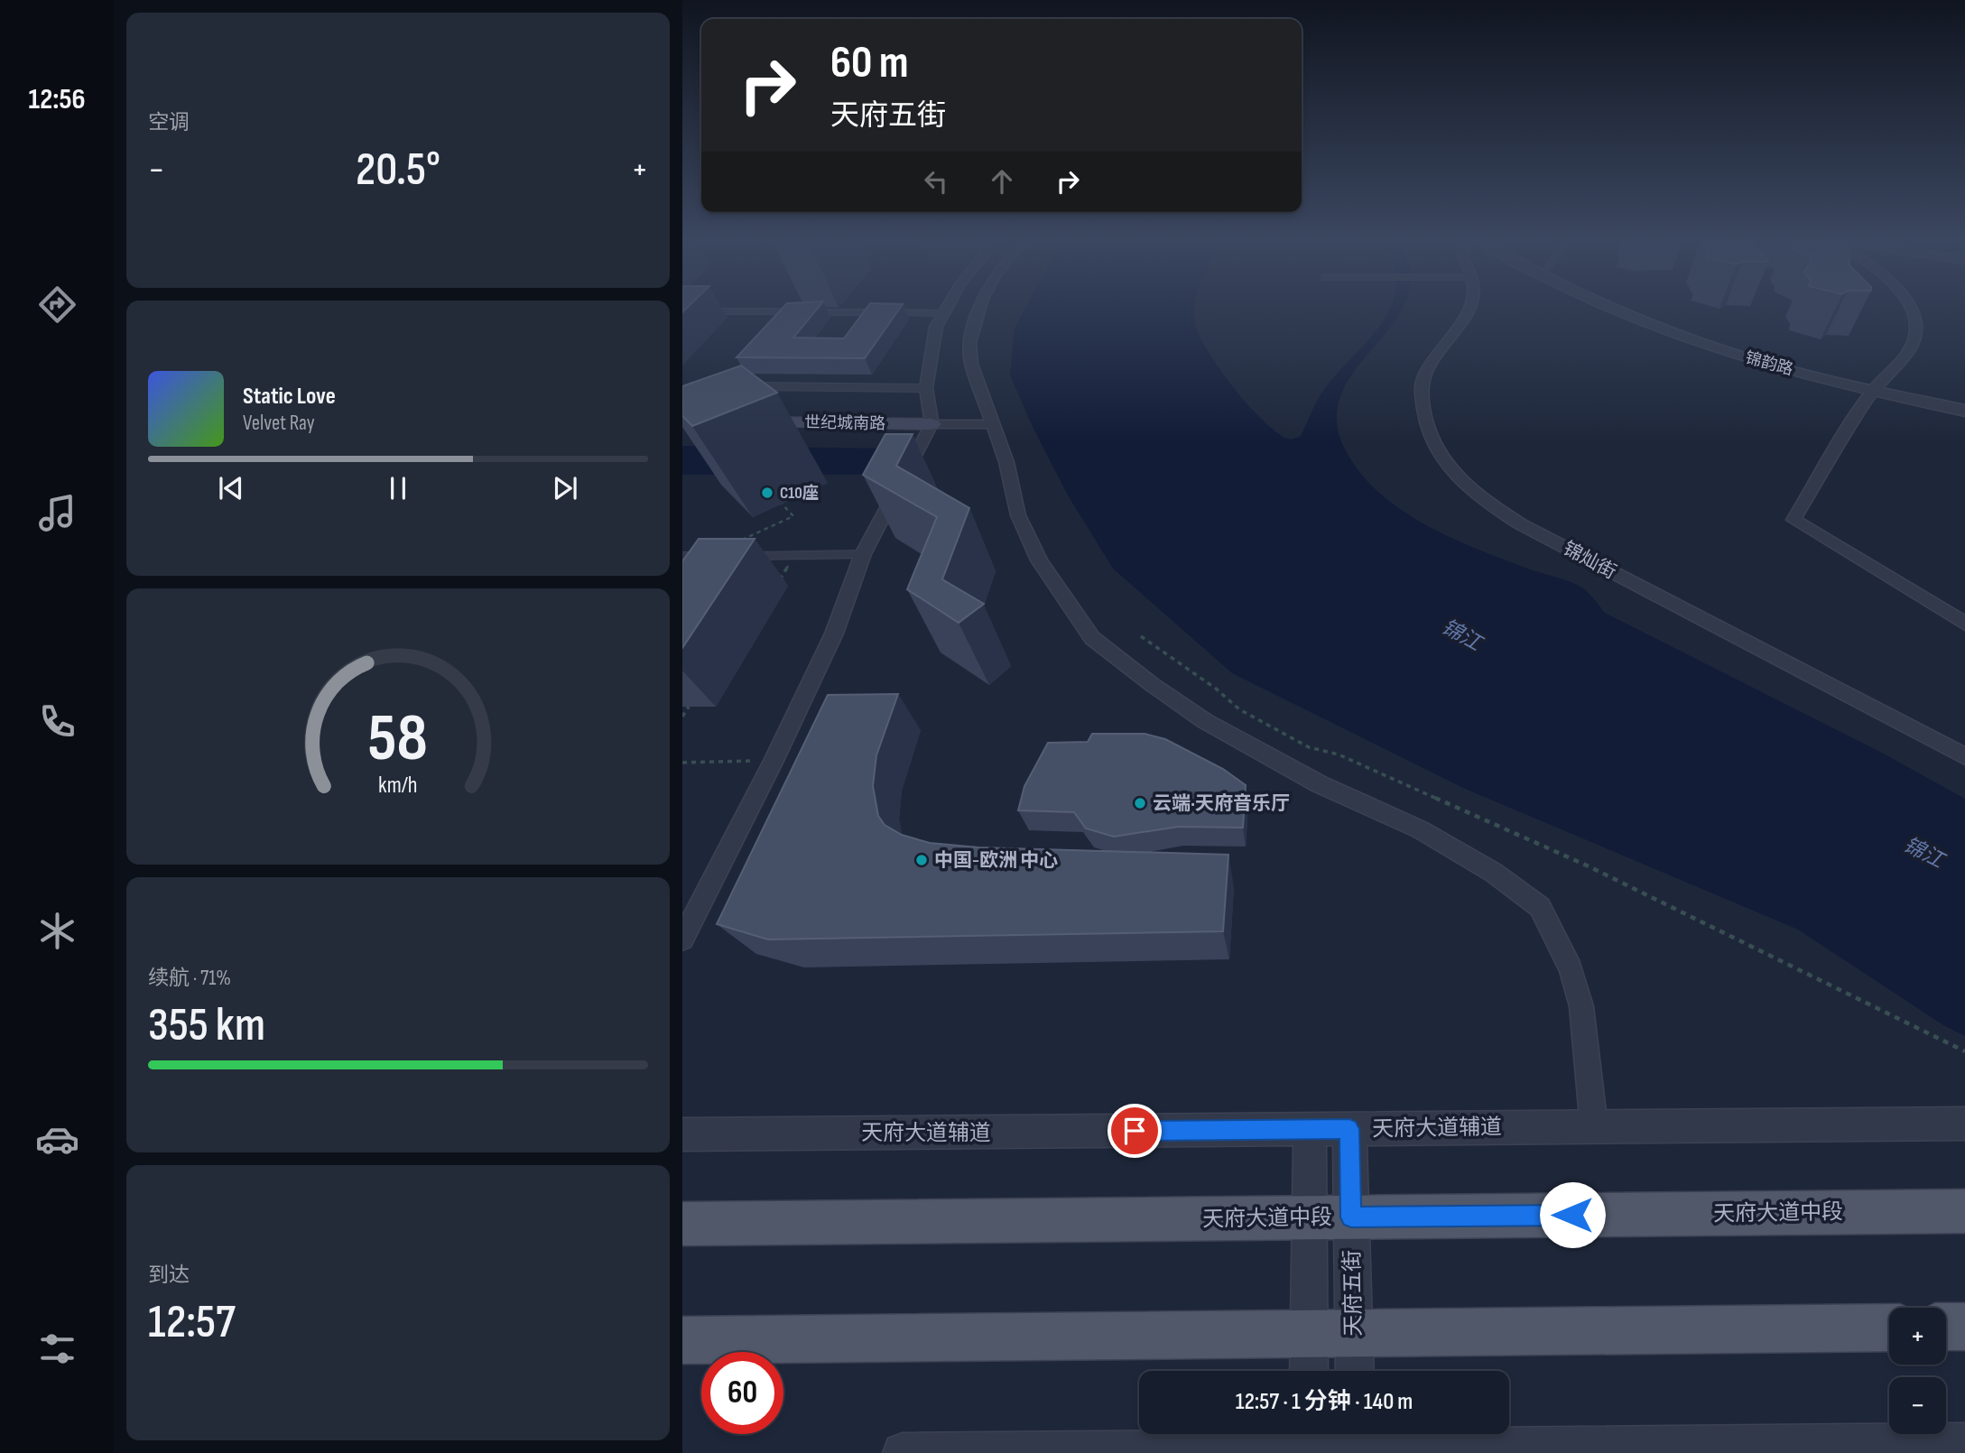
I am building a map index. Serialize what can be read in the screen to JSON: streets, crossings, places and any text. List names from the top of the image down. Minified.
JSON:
{"streets":{"main road":["世纪城南路","天府大道中段"],"street":["锦韵路","锦灿街","天府大道辅道","天府五街"]},"crossings":[["天府大道辅道","天府五街"],["天府大道中段","天府五街"]],"water":["锦江"],"places":["C10座","云端·天府音乐厅","中国-欧洲 中心"],"page":{"tabs":"12:56","tile":["空调",["续航 · 71%","355 km"],["到达","12:57"]],"turn":["60 m","天府五街"],"heat":["−","20.5°","+"],"song":["Static Love","Velvet Ray"],"map_buttons":["+","−"],"limit":"60","trip":"12:57 · 1 分钟 · 140 m","gauge":["58","km/h"]}}
